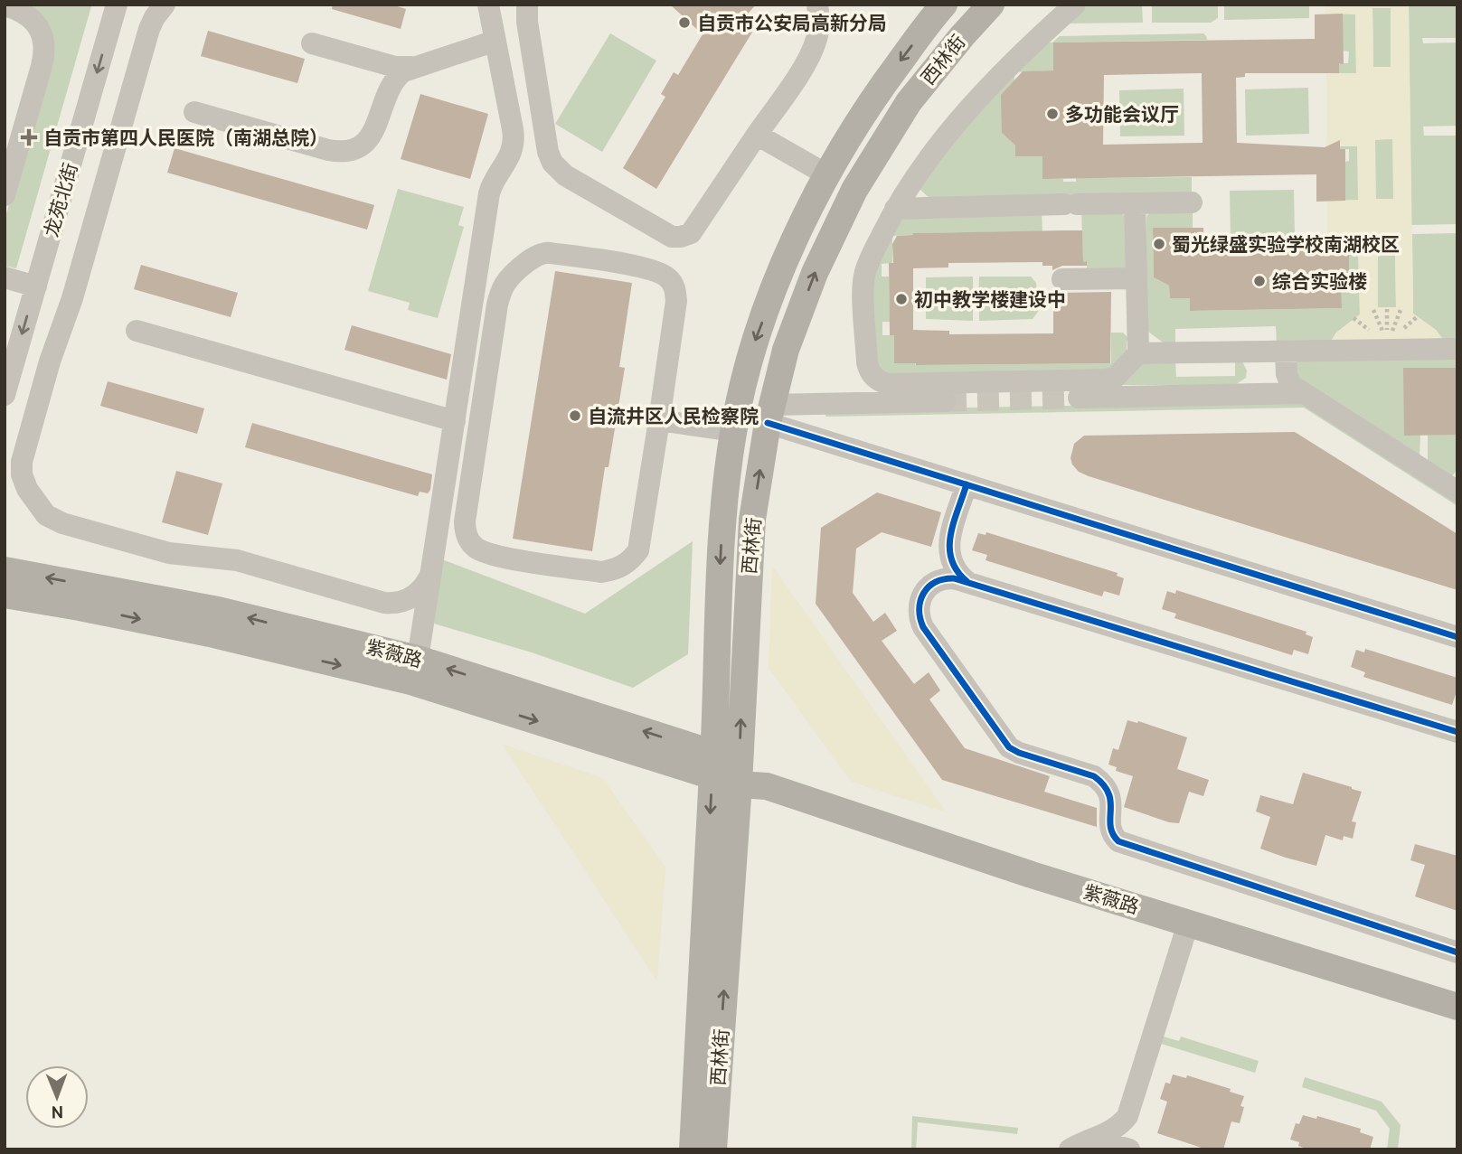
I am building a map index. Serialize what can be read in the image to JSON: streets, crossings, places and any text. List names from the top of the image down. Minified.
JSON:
{"streets":{"main road":["西林街","紫薇路"],"street":["龙苑北街"]},"crossings":[["西林街","紫薇路"]],"one_way":["龙苑北街"],"places":{"other":["自贡市公安局高新分局","多功能会议厅","蜀光绿盛实验学校南湖校区","综合实验楼","初中教学楼建设中","自流井区人民检察院"],"health":["自贡市第四人民医院（南湖总院）"]},"north":"bottom"}
